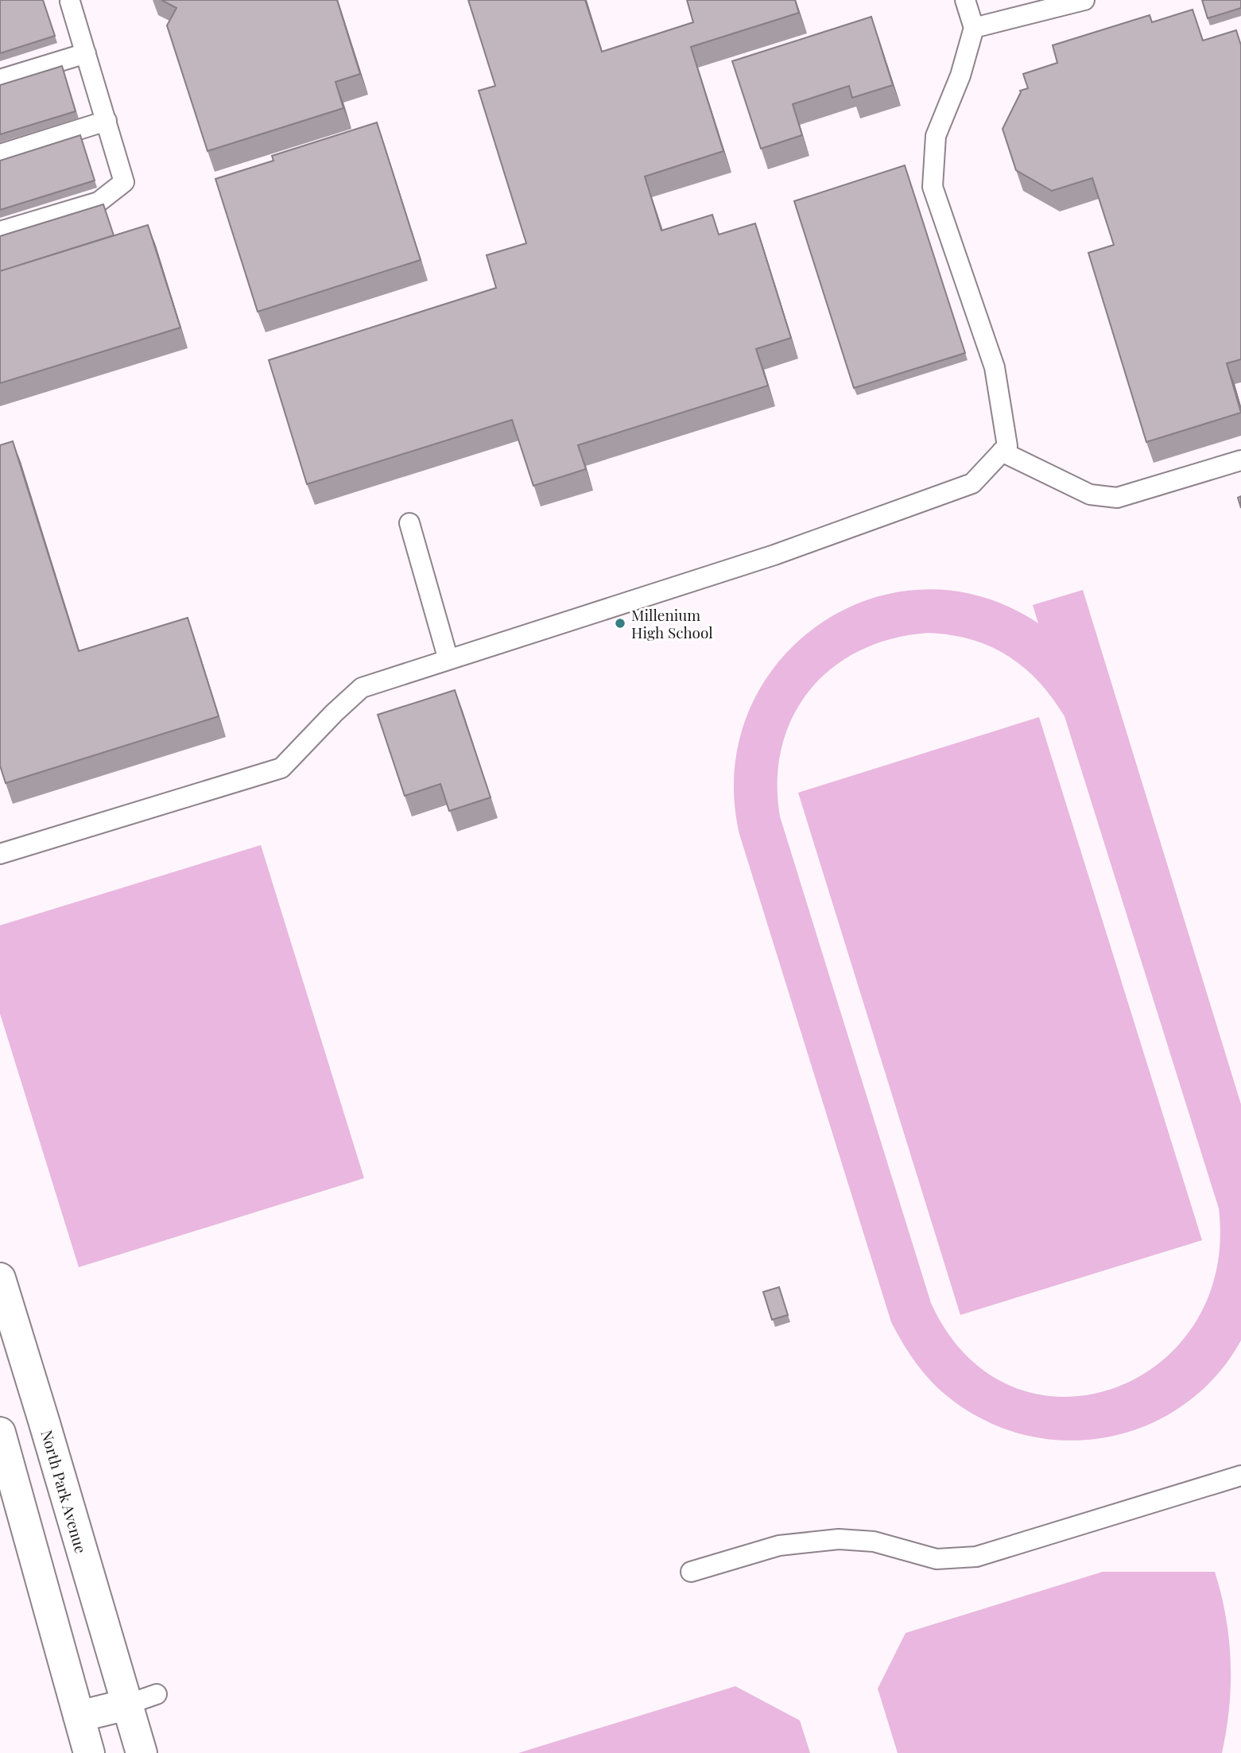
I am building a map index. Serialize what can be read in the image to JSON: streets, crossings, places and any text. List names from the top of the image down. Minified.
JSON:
{"streets":{"street":["North Park Avenue"]},"places":["Millenium High School"]}
